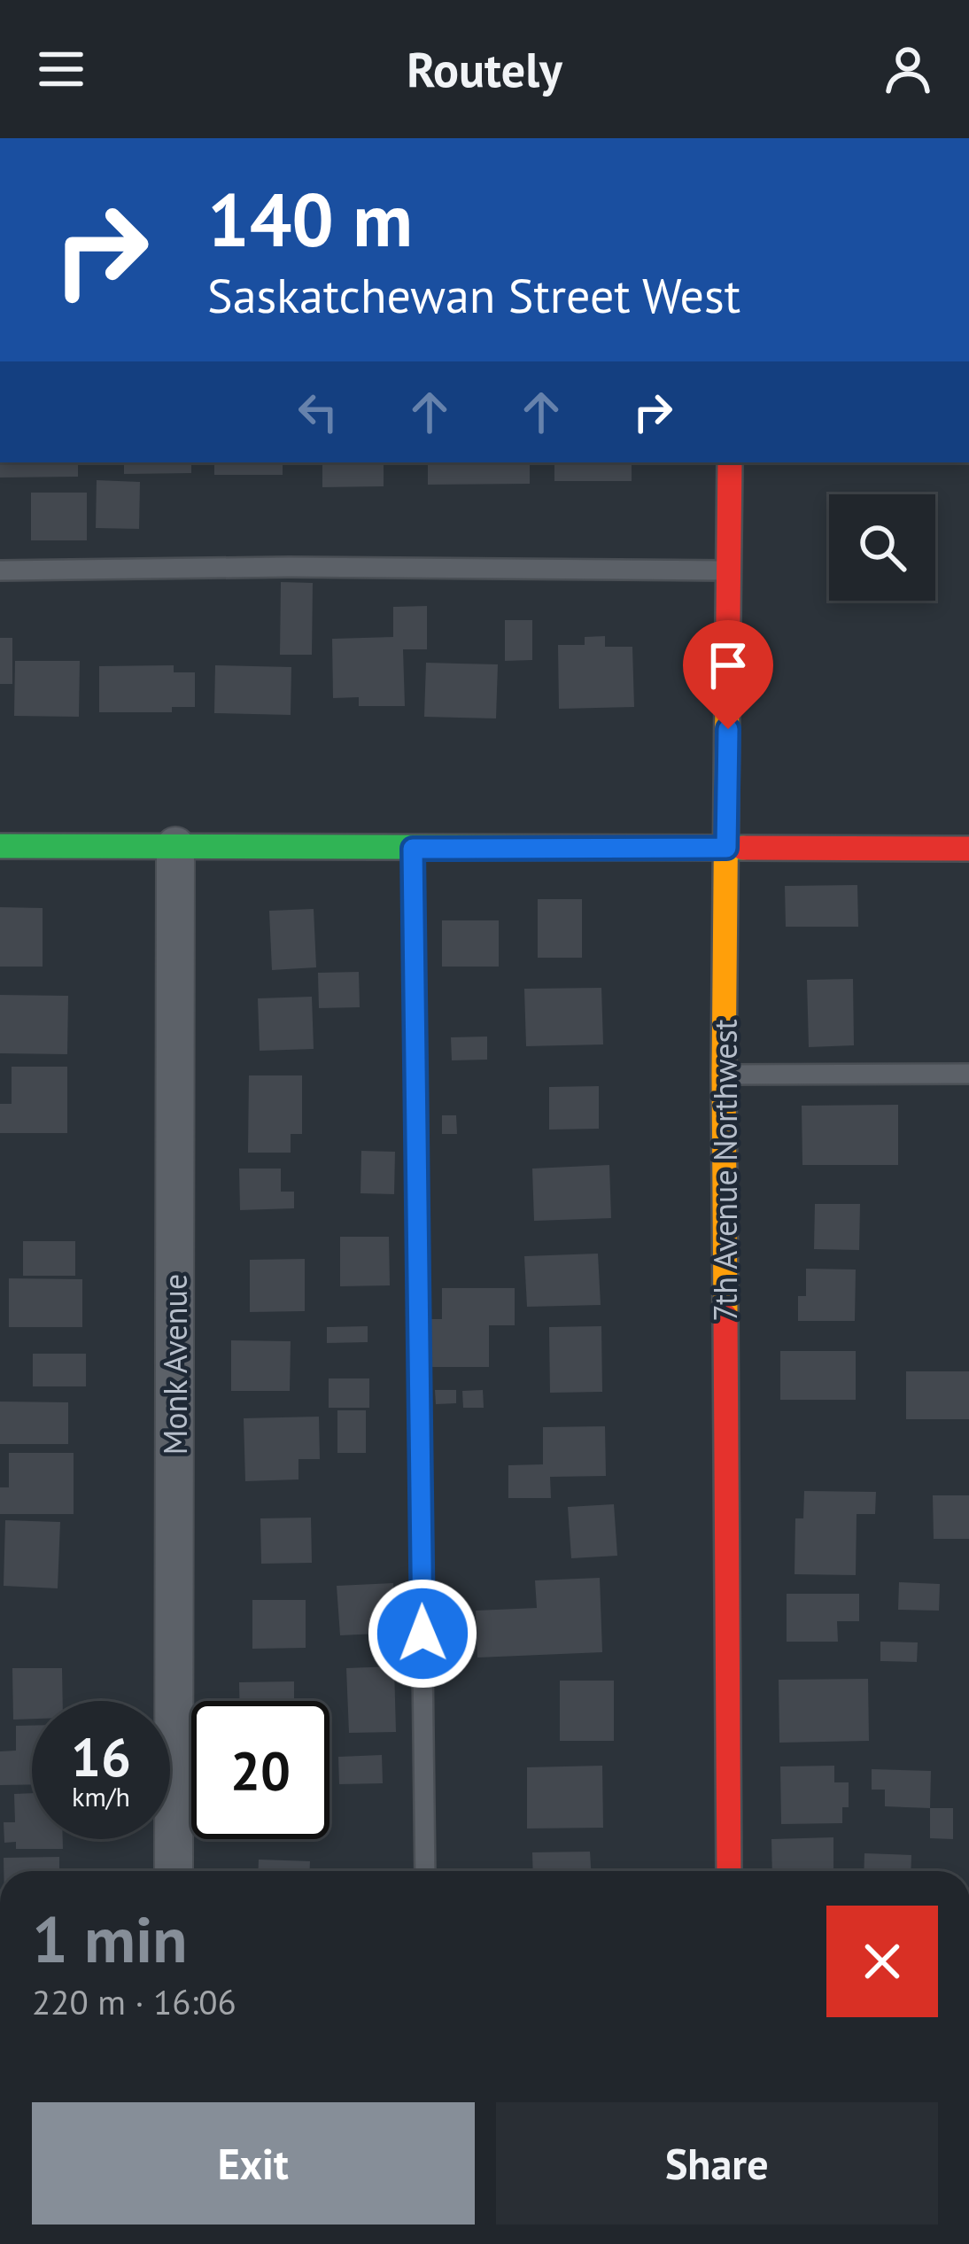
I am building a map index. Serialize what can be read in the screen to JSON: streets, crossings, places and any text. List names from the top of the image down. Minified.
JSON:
{"streets":{"street":["7th Avenue Northwest","Monk Avenue"]},"page":{"header":"Routely","turn":["140 m","Saskatchewan Street West"],"speed":"16 km/h","limit":"20","heading":["1 min","220 m · 16:06"],"buttons":["Exit","Share"]}}
